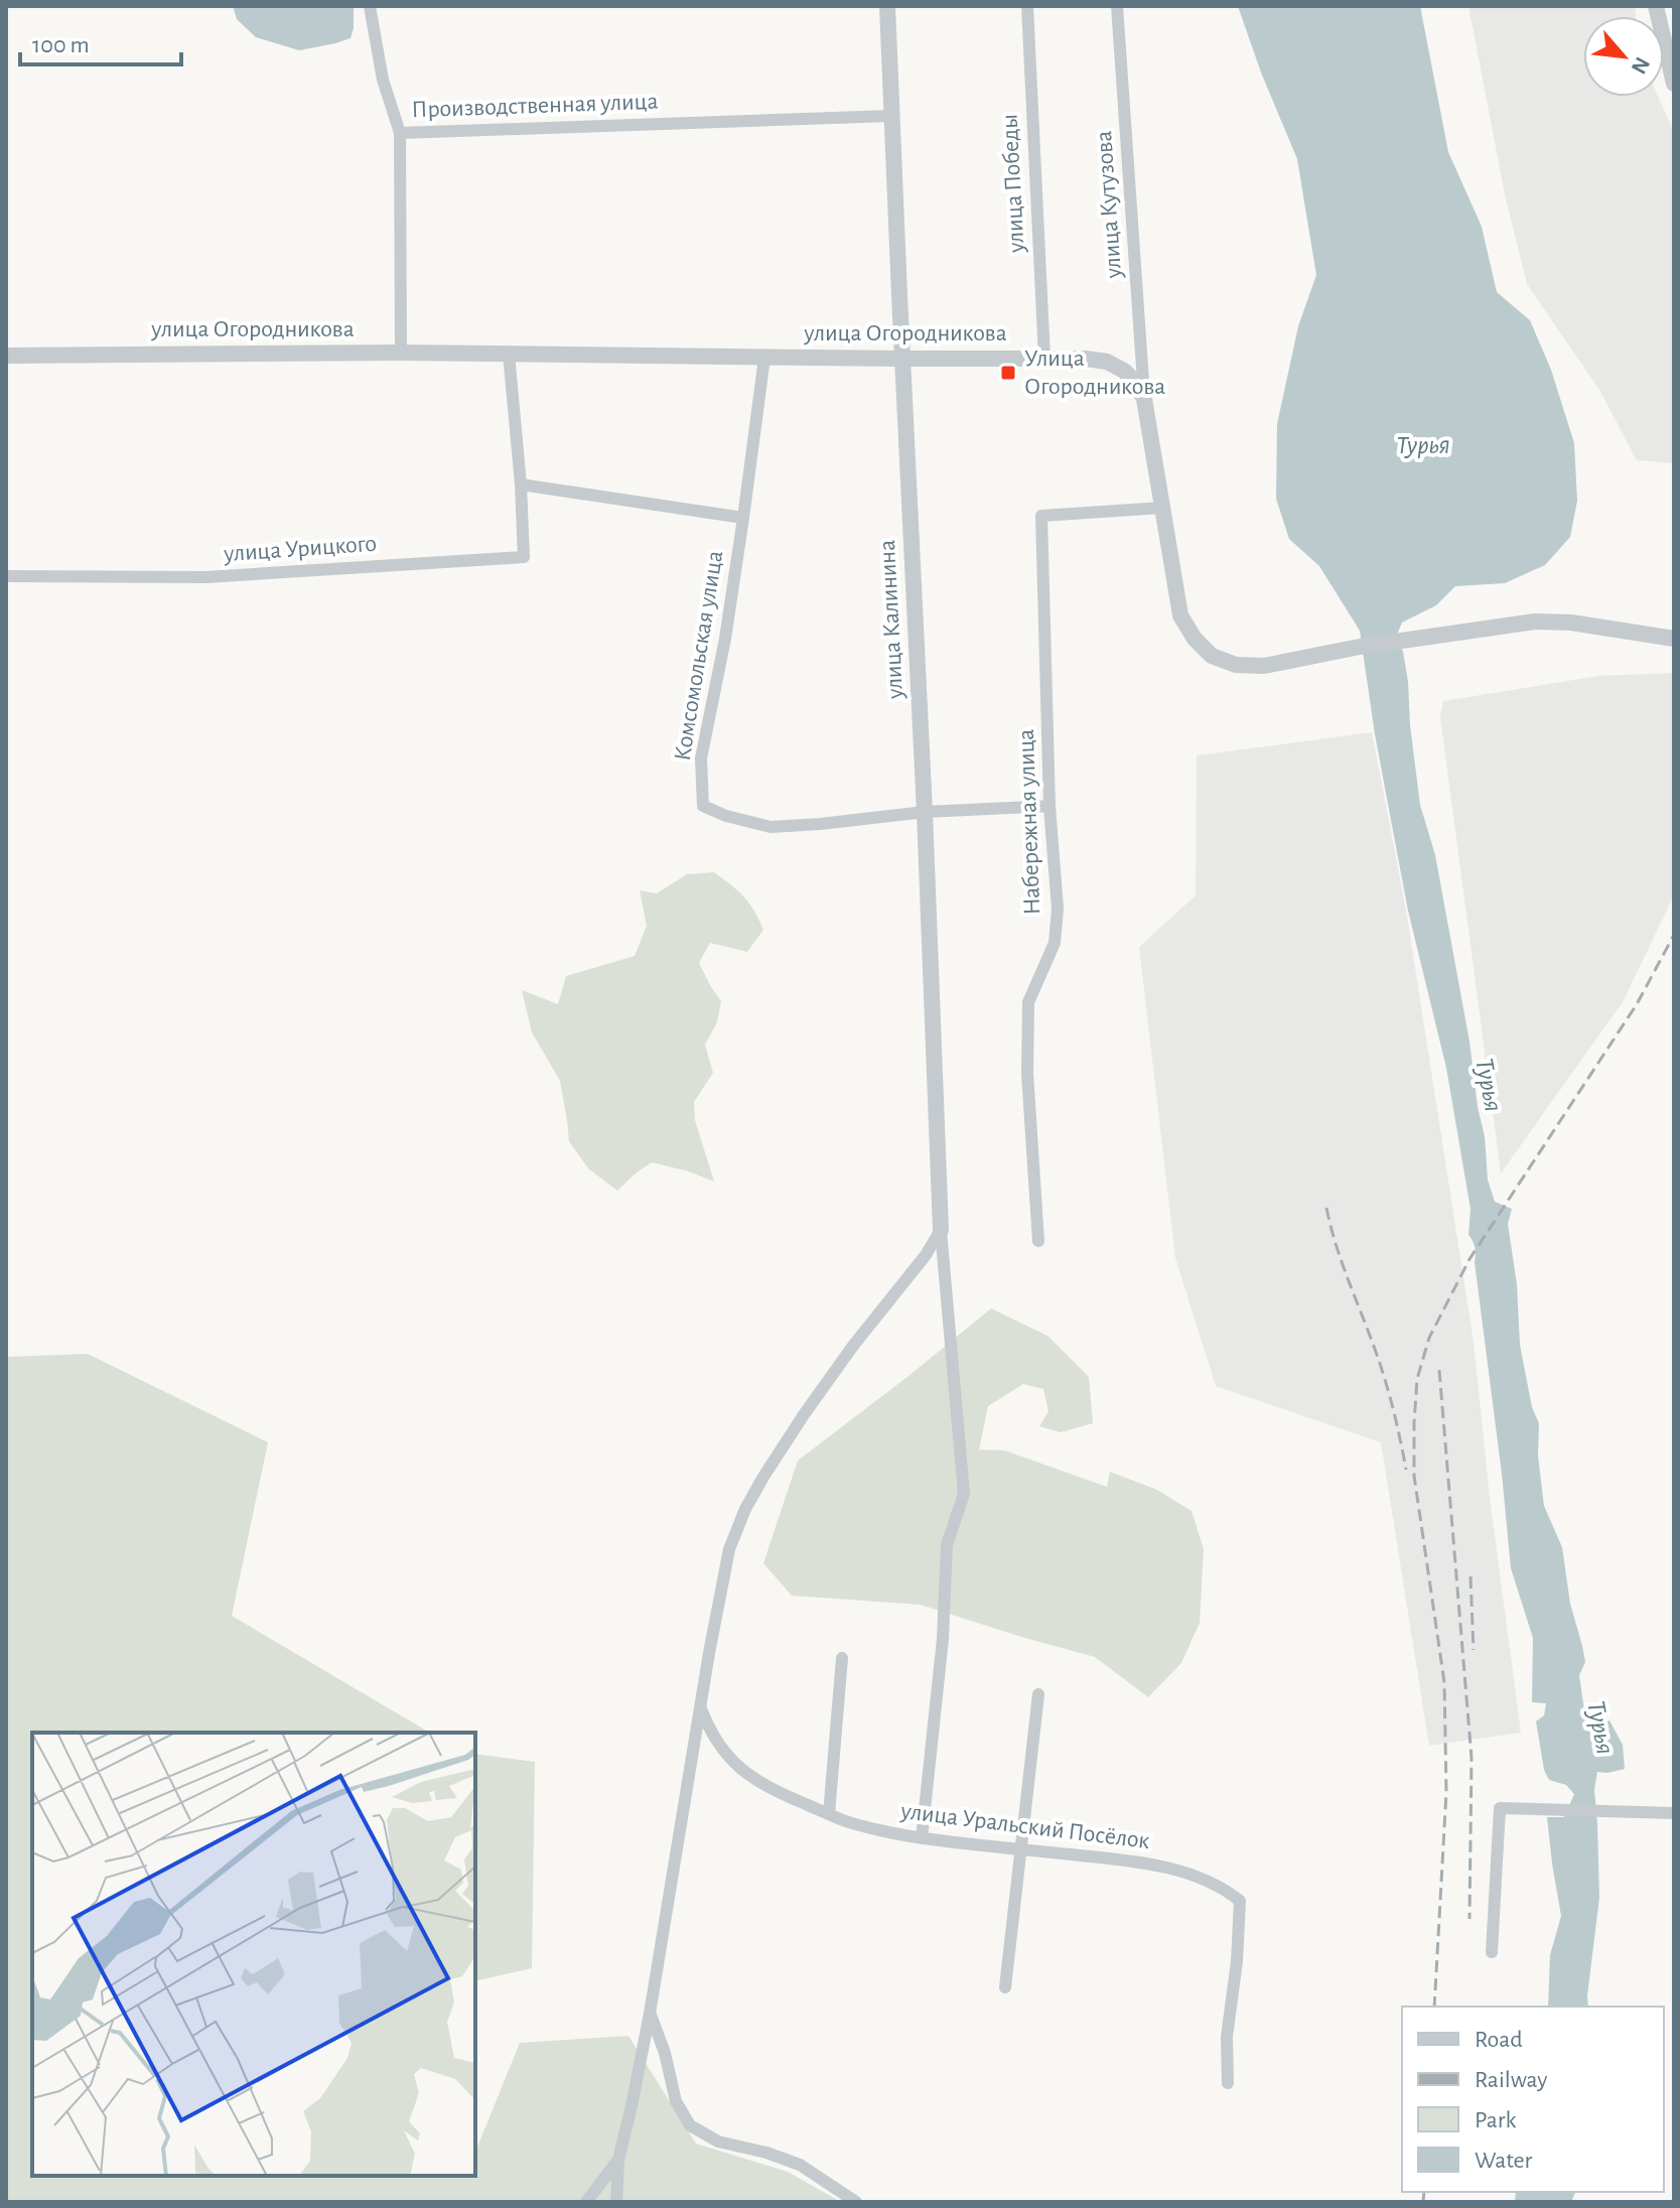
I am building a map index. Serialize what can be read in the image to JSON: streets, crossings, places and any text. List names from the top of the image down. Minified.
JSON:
{"streets":{"street":["Производственная улица","улица Победы","улица Кутузова","улица Огородникова","улица Урицкого","улица Калинина","Комсомольская улица","Набережная улица","улица Уральский Посёлок"]},"crossings":[["Производственная улица","улица Огородникова"],["Производственная улица","улица Калинина"],["улица Победы","улица Огородникова"],["улица Кутузова","улица Огородникова"],["улица Огородникова","улица Урицкого"],["улица Огородникова","улица Калинина"],["улица Огородникова","Комсомольская улица"],["улица Огородникова","Набережная улица"],["улица Калинина","Комсомольская улица"],["Комсомольская улица","Набережная улица"]],"water":["Турья"],"places":{"transit":["Улица Огородникова"]},"legend":["Road","Railway","Park","Water"],"scale_bar":"100 m","north":"bottom right"}
